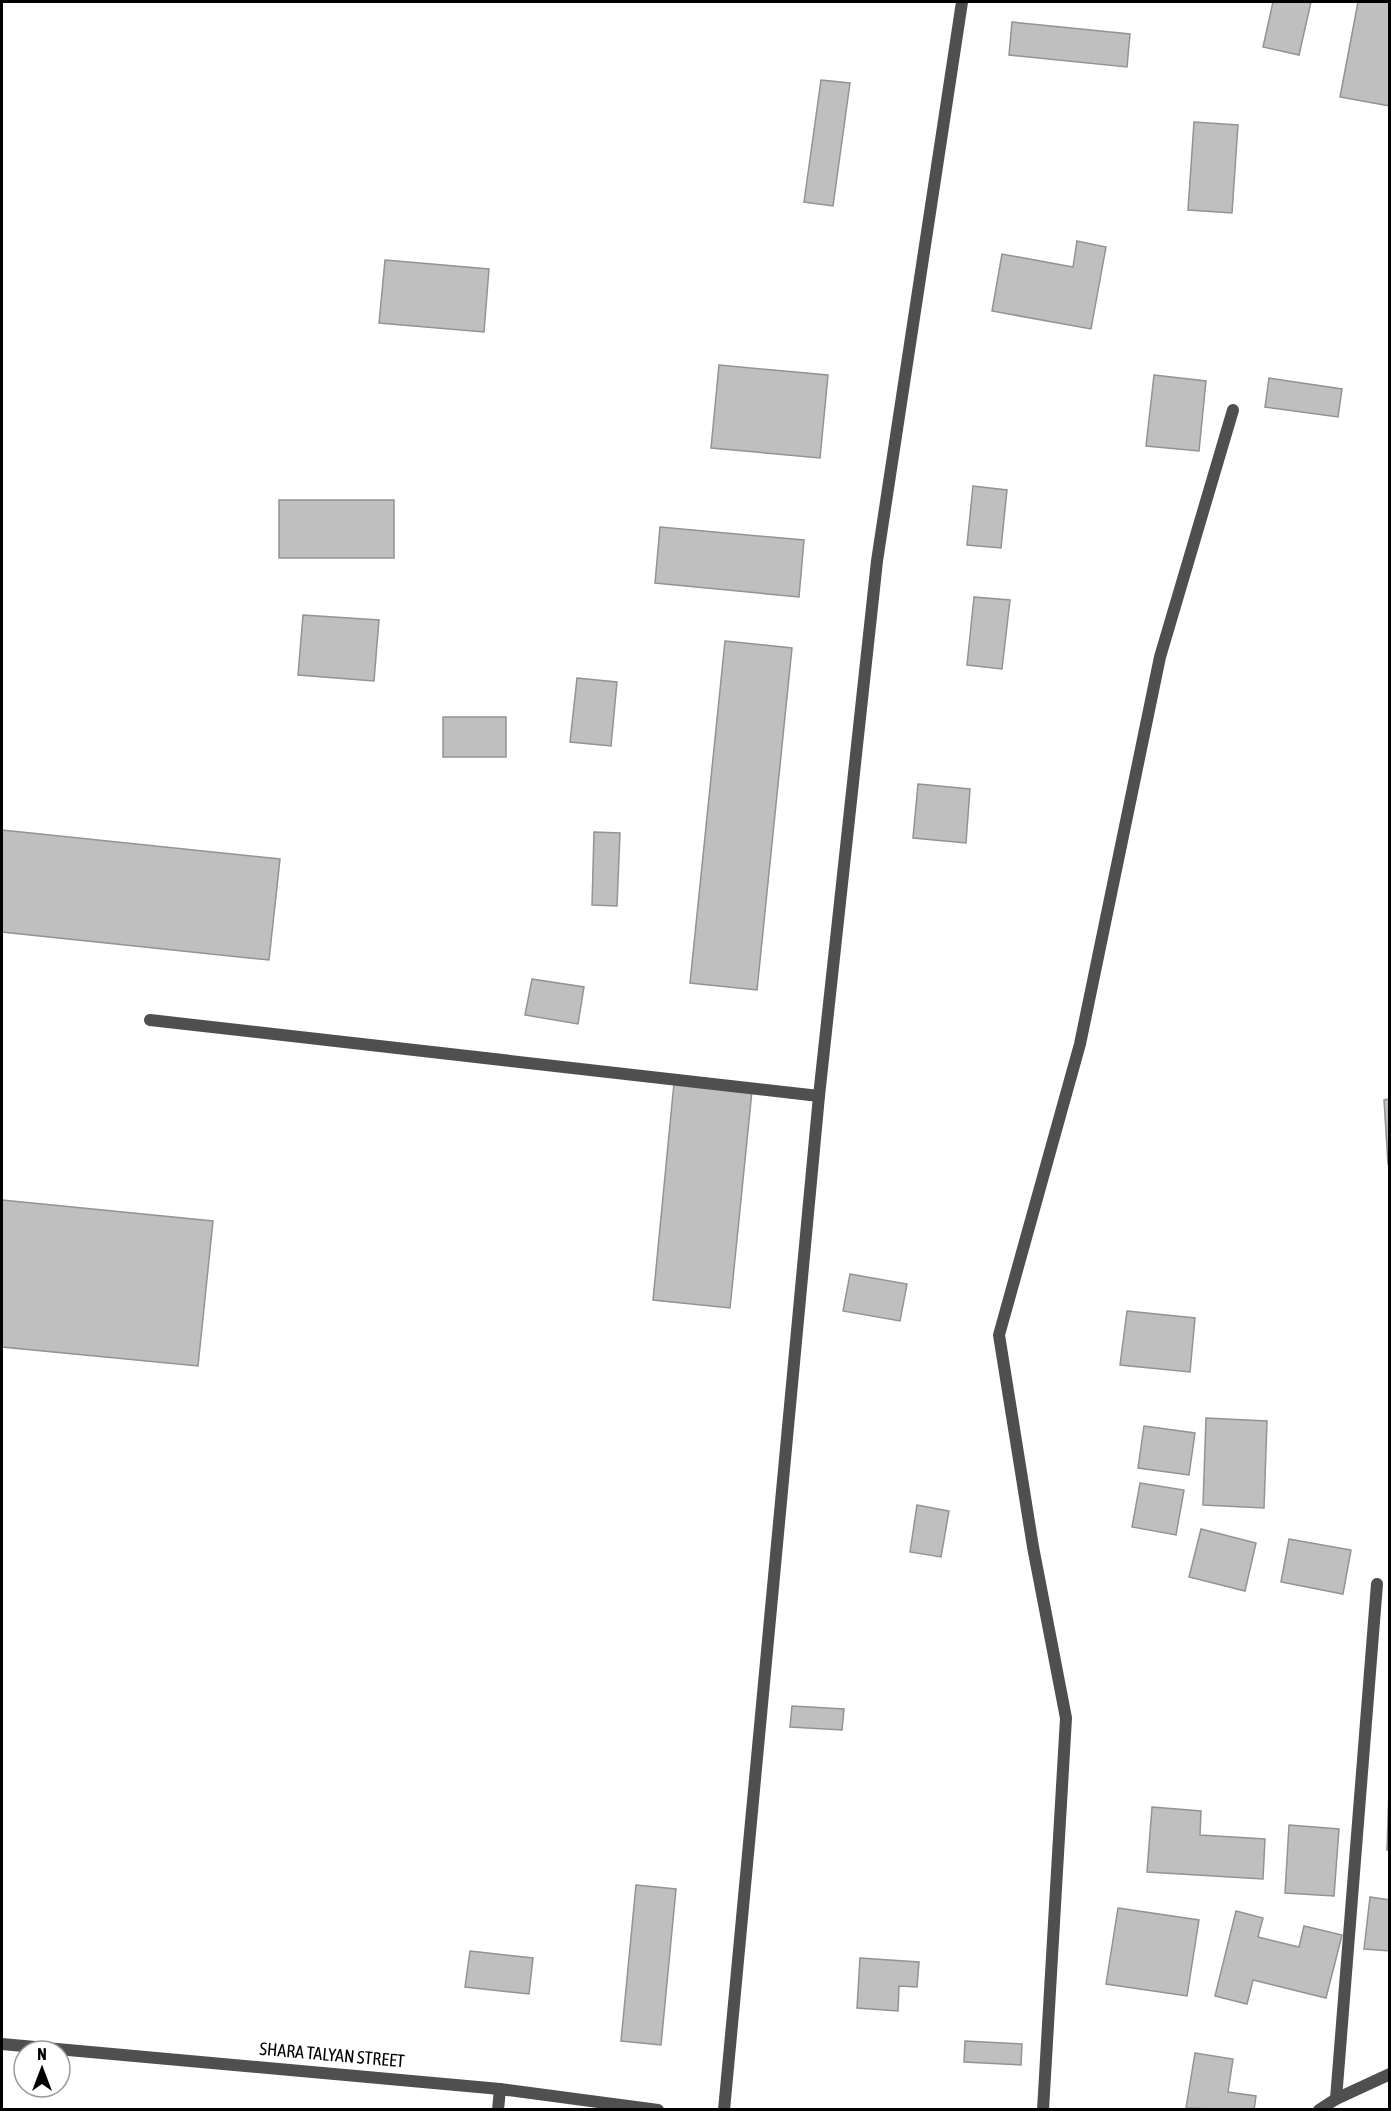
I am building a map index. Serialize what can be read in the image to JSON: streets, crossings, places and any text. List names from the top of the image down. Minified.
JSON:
{"streets":{"street":["SHARA TALYAN STREET"]},"north":"top"}
